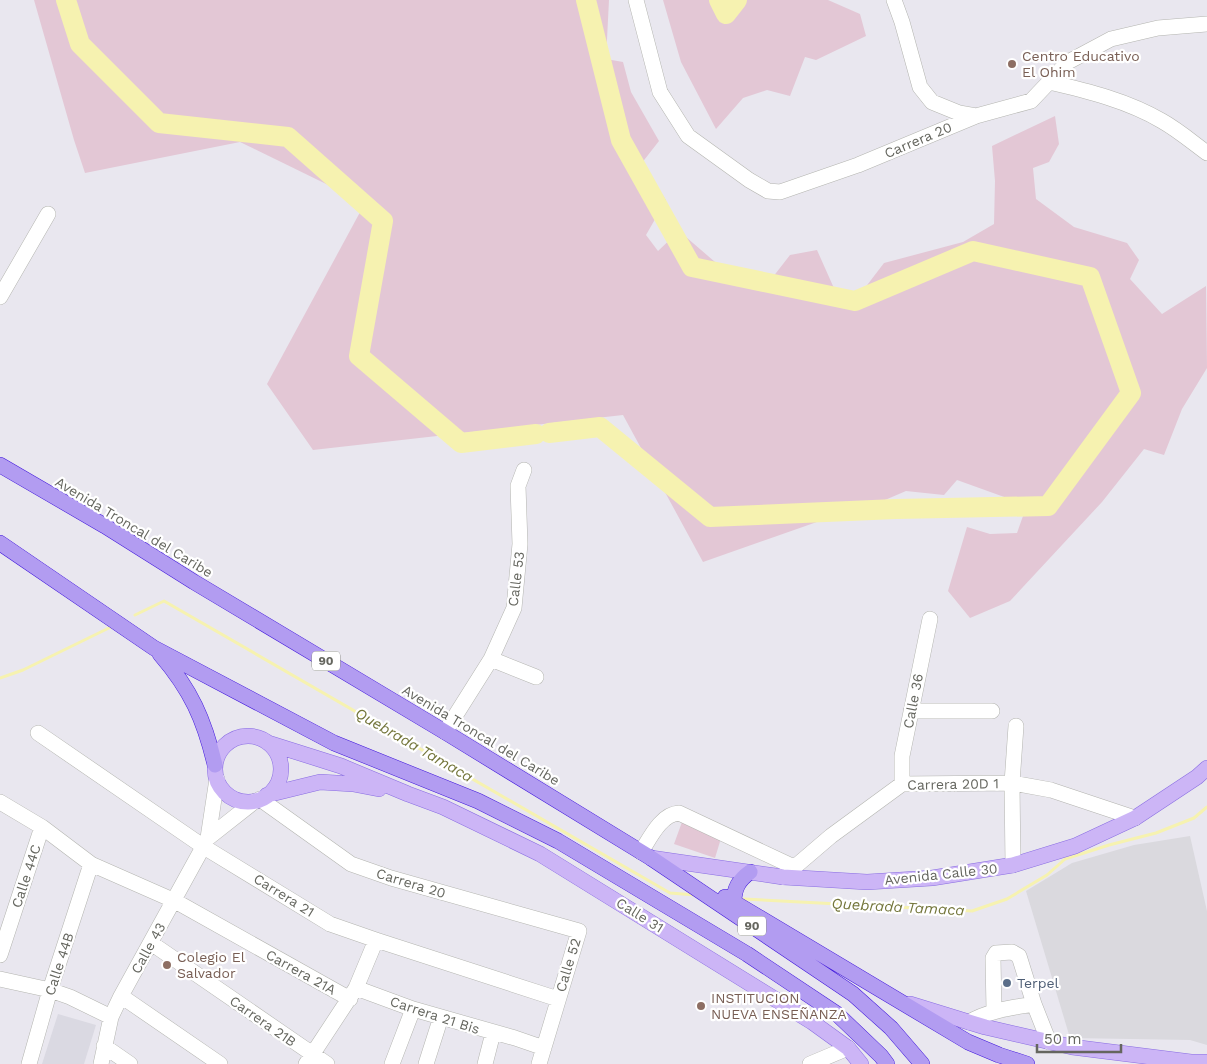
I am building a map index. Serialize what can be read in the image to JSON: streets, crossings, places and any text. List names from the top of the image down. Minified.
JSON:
{"streets":{"highway":["Avenida Troncal del Caribe","90"],"main road":["Avenida Calle 30","Calle 31"],"street":["Carrera 20","Calle 53","Calle 36","Carrera 20D 1","Calle 44C","Carrera 21","Calle 43","Calle 44B","Calle 52","Carrera 21A","Carrera 21 Bis","Carrera 21B"]},"crossings":[["Carrera 20","Calle 52"],["Avenida Troncal del Caribe","Calle 53"],["Avenida Troncal del Caribe","Avenida Calle 30"],["Calle 36","Carrera 20D 1"],["Carrera 20D 1","Avenida Calle 30"],["Calle 44C","Carrera 21A"],["Carrera 21","Calle 43"],["Carrera 21","Calle 52"],["Calle 43","Carrera 21A"],["Calle 43","Carrera 21B"],["Calle 44B","Carrera 21A"],["Calle 52","Carrera 21 Bis"],["Carrera 21A","Carrera 21 Bis"]],"water":["Quebrada Tamaca"],"places":["Centro Educativo El Ohim","Colegio El Salvador","Terpel","INSTITUCION NUEVA ENSEÑANZA"],"scale_bar":"50 m"}
